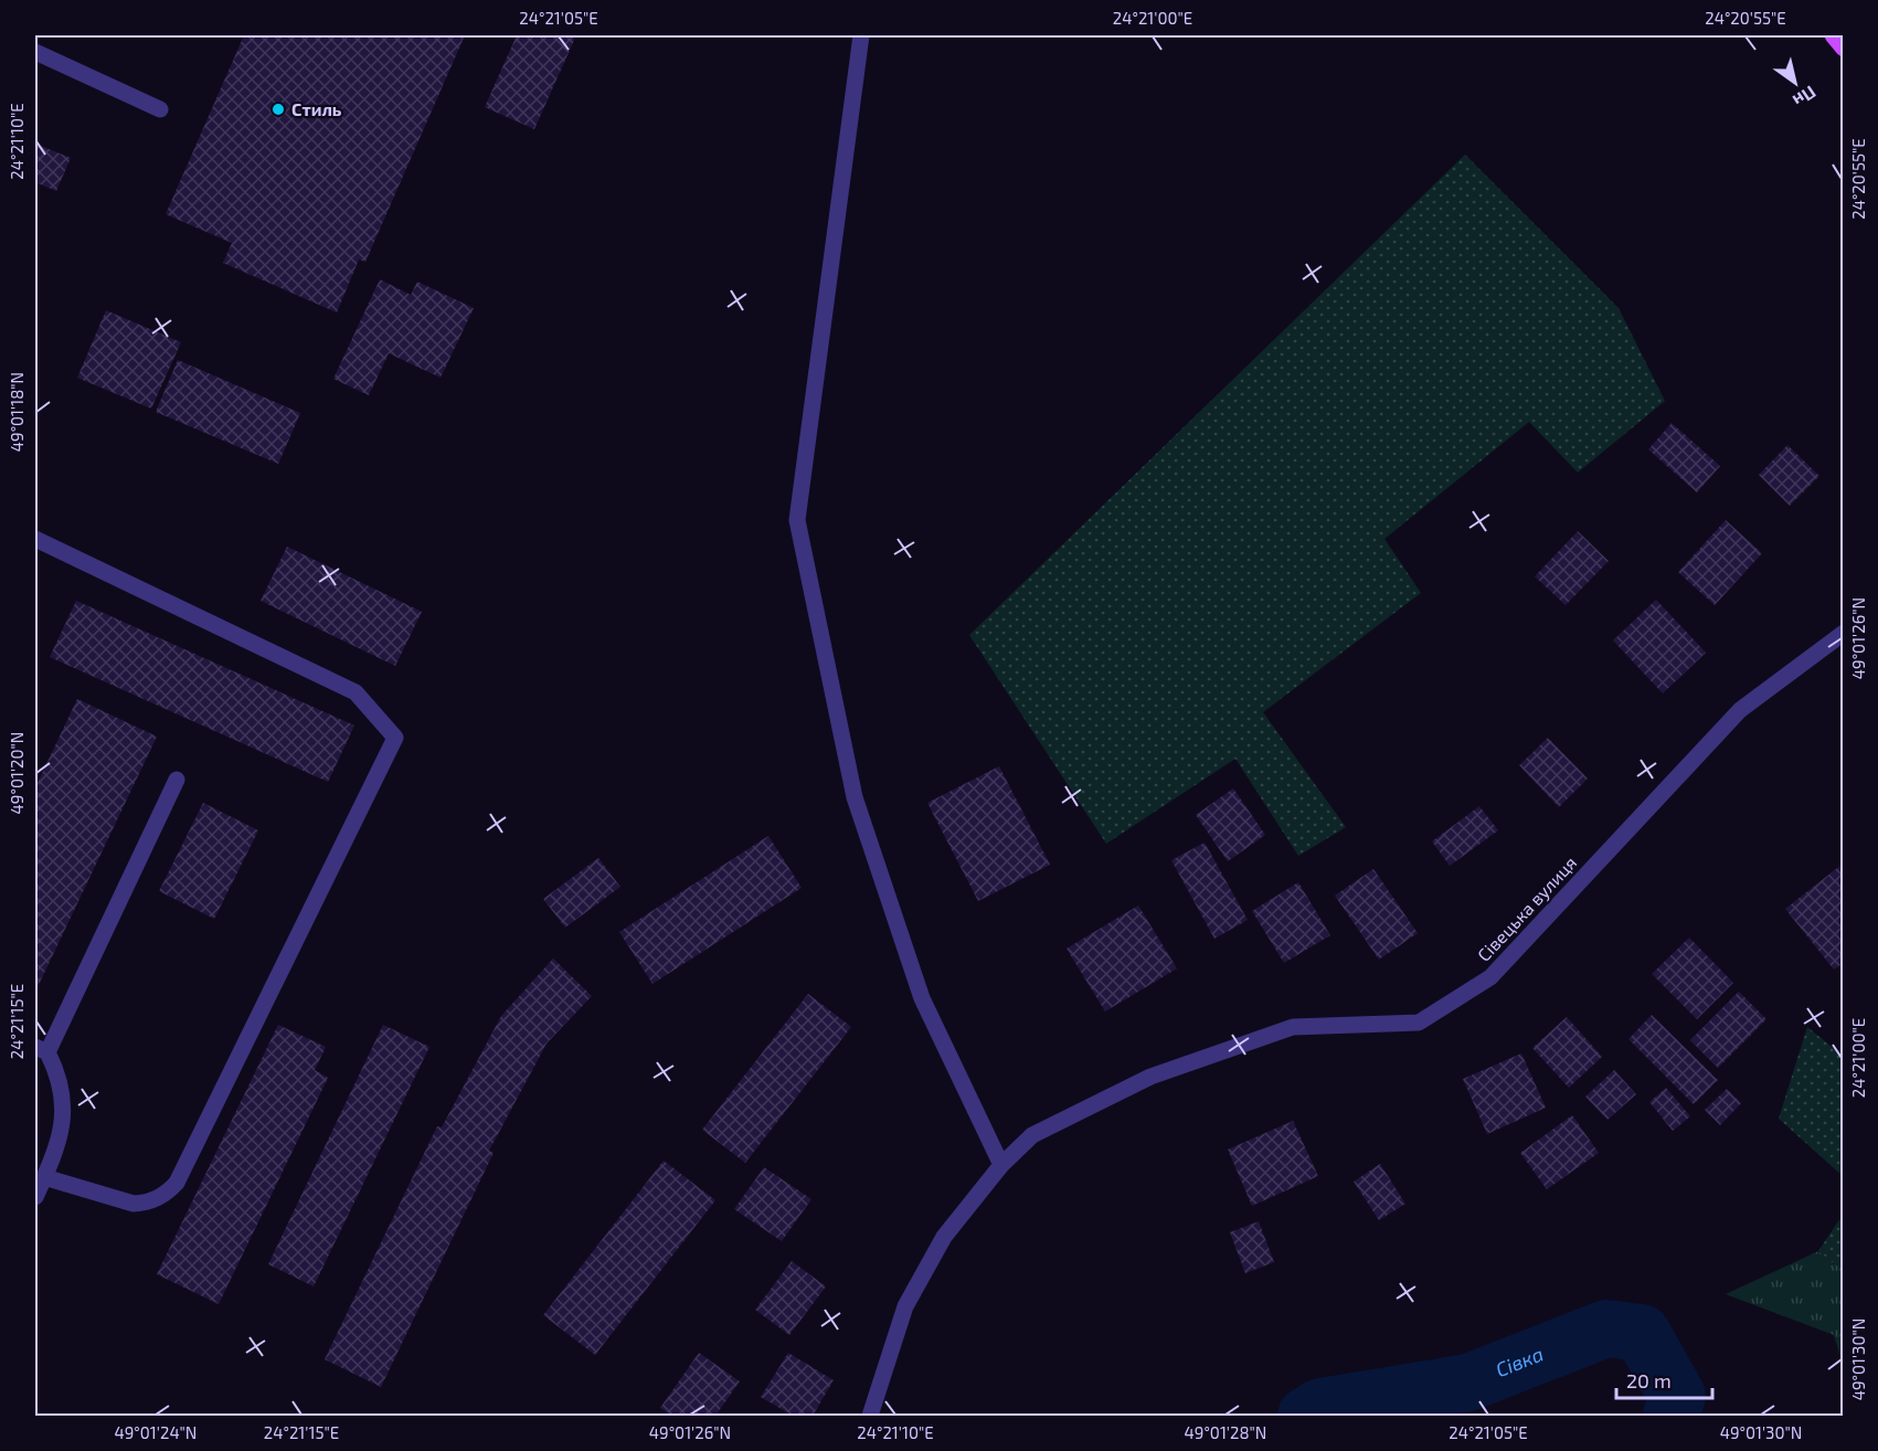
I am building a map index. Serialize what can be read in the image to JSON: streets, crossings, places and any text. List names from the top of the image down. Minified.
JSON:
{"streets":{"street":["Сівецька вулиця"]},"water":["Сівка"],"places":["Стиль"],"scale_bar":"20 m","north":"bottom right","coordinates":["24°21'05\"E","24°21'00\"E","24°20'55\"E","24°21'10\"E","49°01'18\"N","49°01'26\"N","49°01'20\"N","24°21'15\"E","49°01'30\"N","49°01'24\"N","49°01'28\"N"]}
